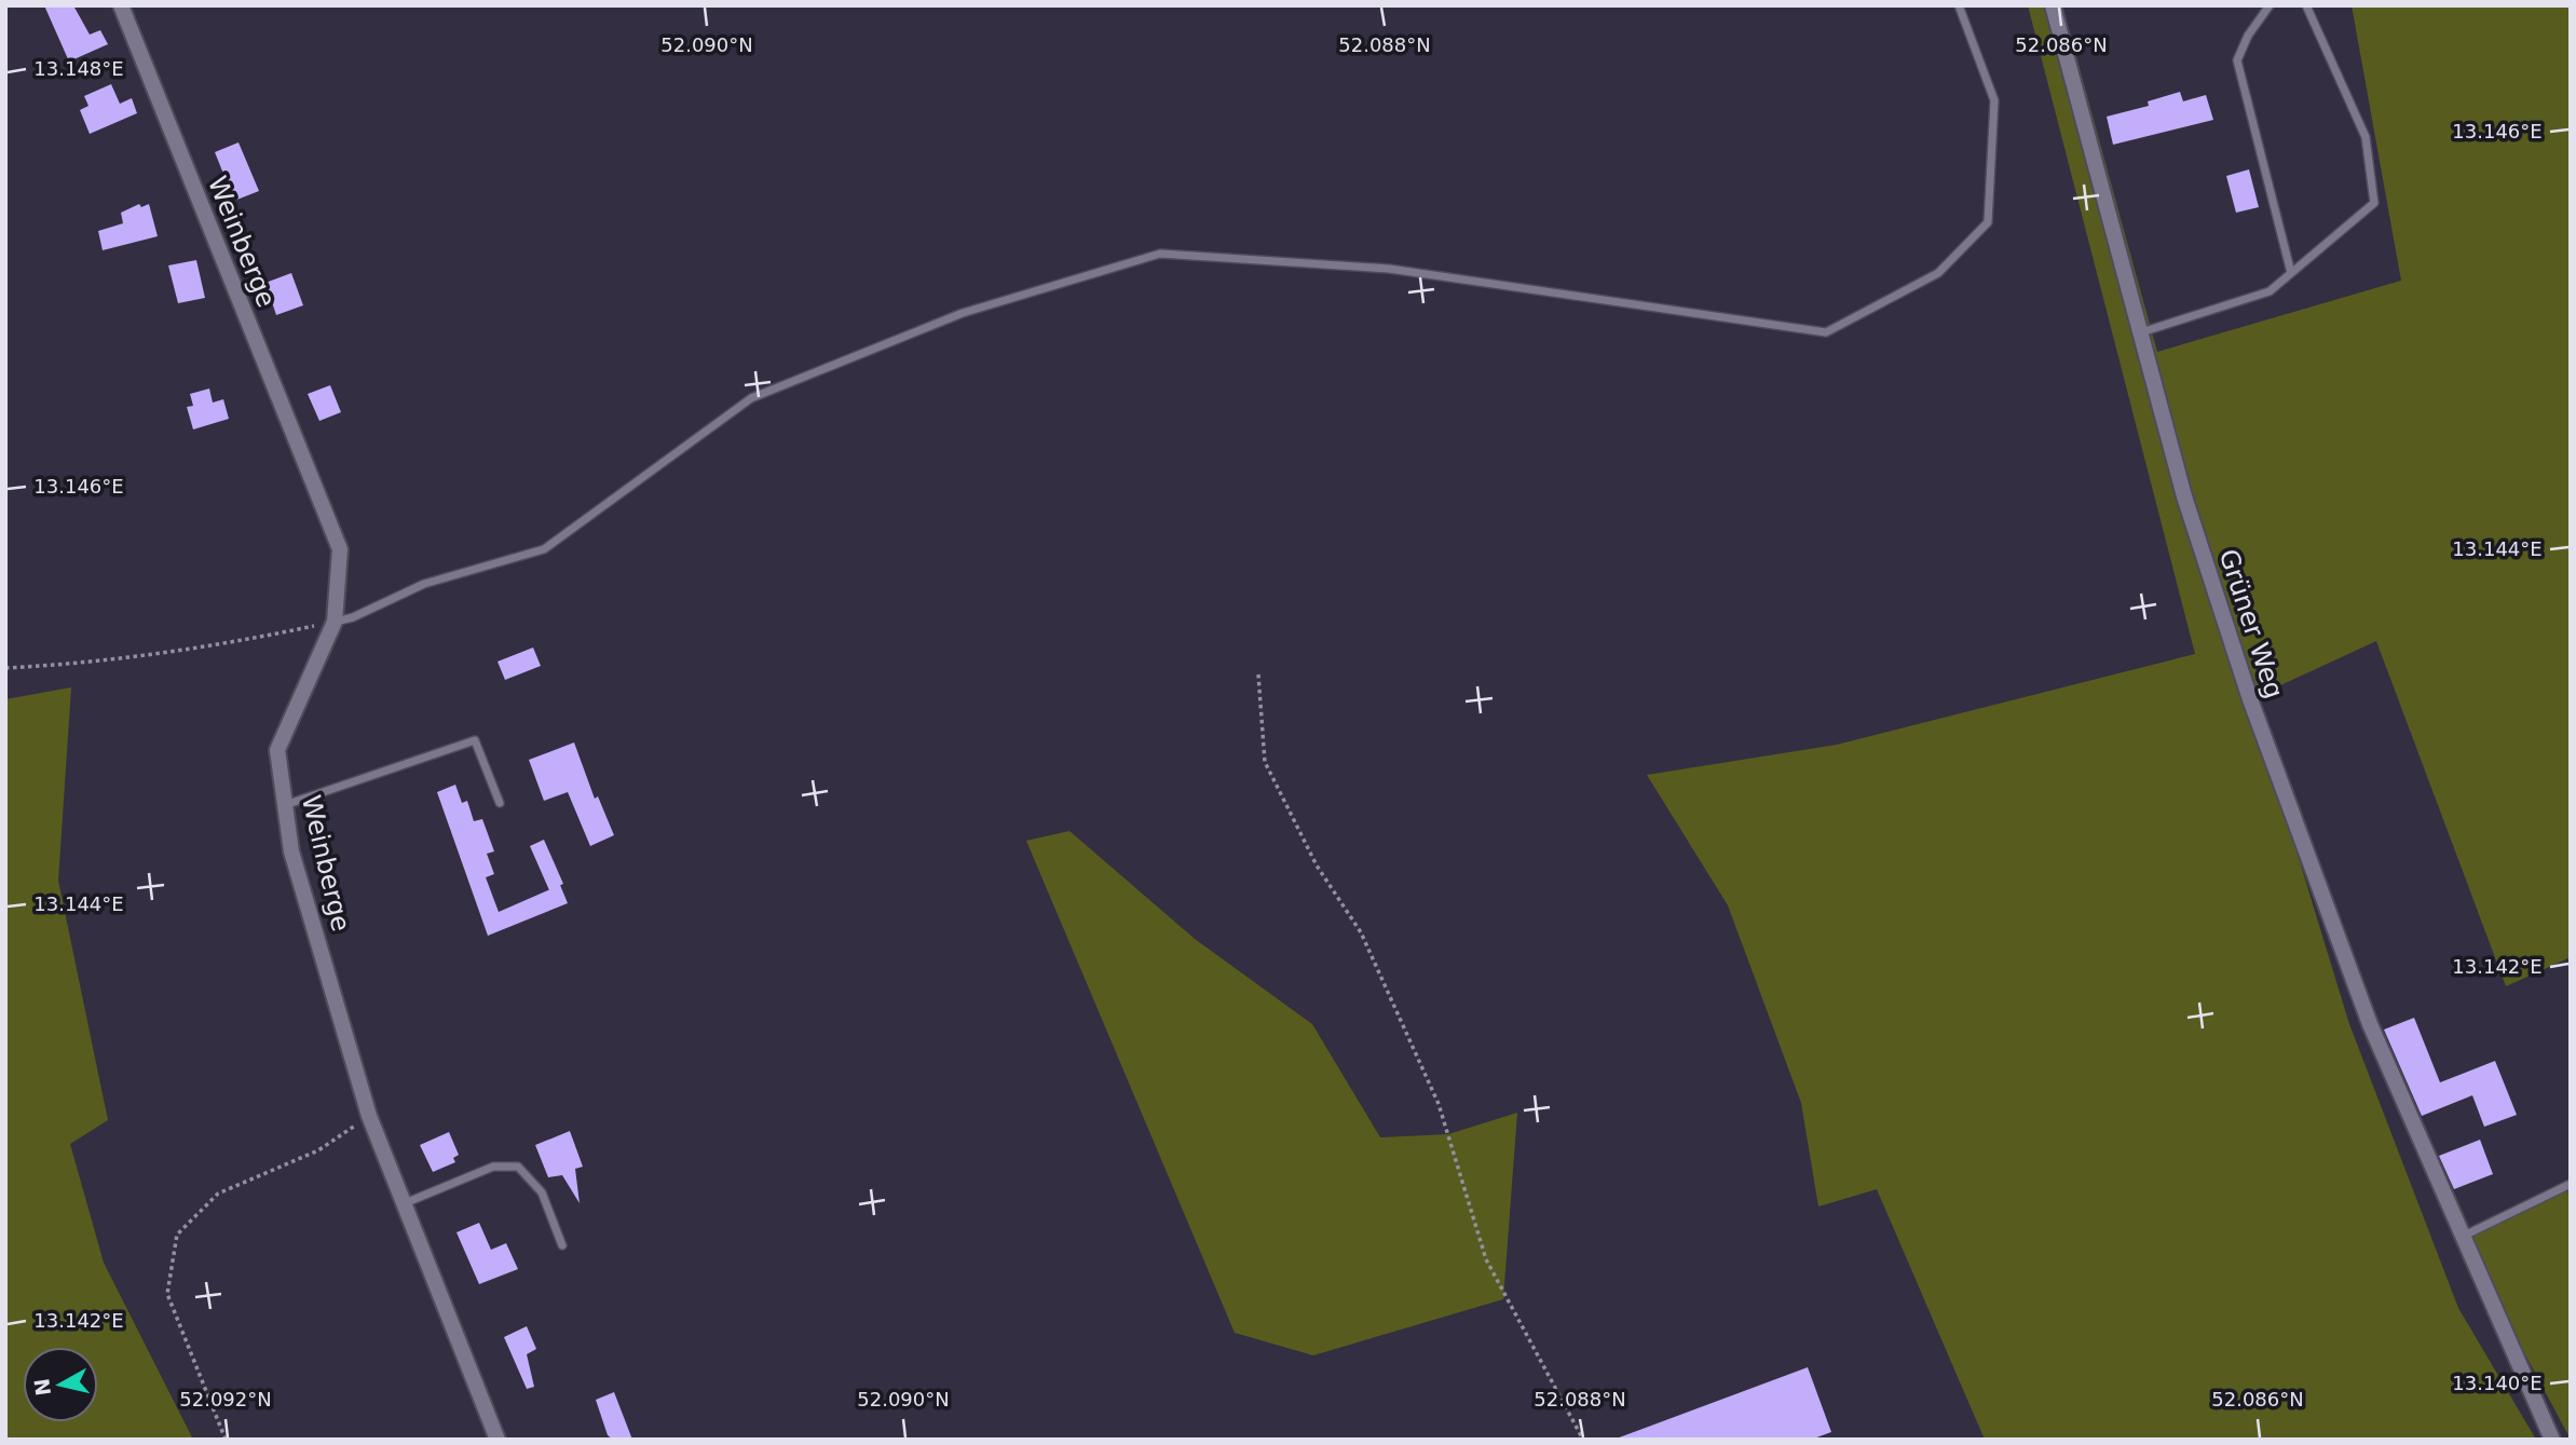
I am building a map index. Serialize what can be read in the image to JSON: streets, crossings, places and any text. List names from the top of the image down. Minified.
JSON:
{"streets":{"street":["Weinberge","Grüner Weg"]},"north":"left","coordinates":["52.090°N","52.088°N","52.086°N","13.148°E","13.146°E","13.144°E","13.142°E","13.140°E","52.092°N"]}
